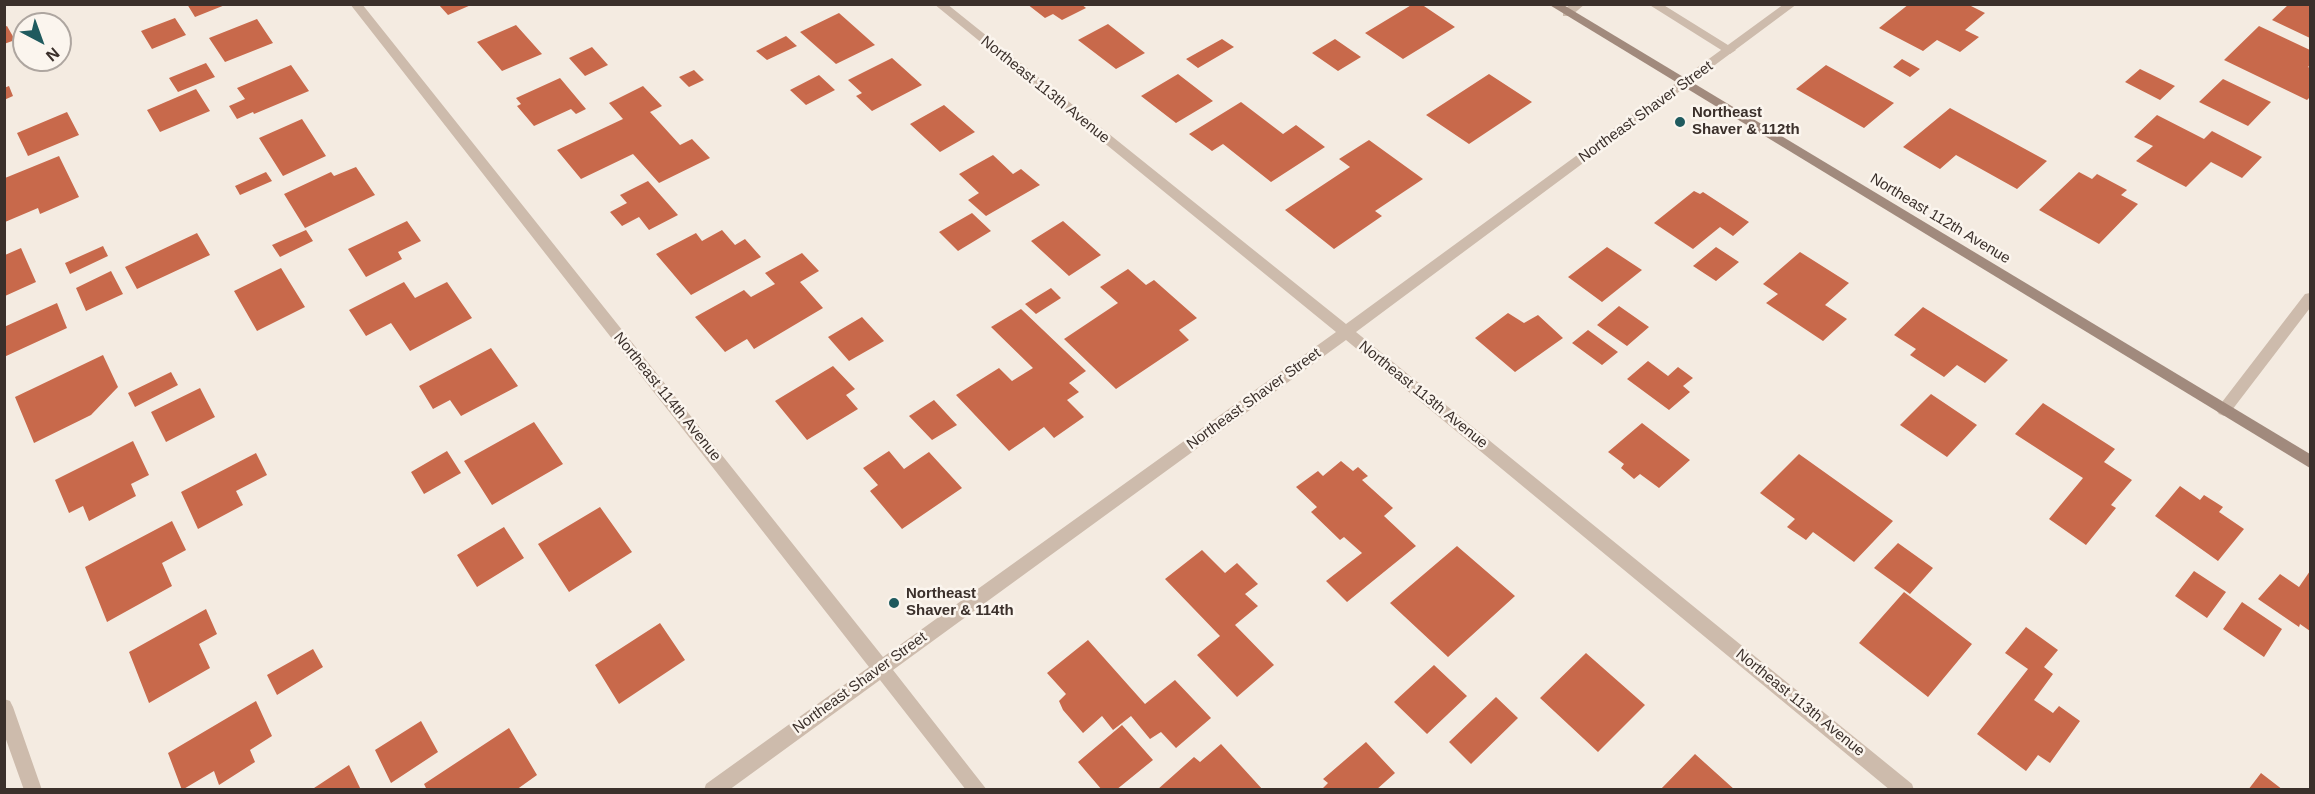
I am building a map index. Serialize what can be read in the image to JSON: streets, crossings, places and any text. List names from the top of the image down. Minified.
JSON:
{"streets":{"street":["Northeast 113th Avenue","Northeast Shaver Street","Northeast 112th Avenue","Northeast 114th Avenue"]},"crossings":[["Northeast 113th Avenue","Northeast Shaver Street"],["Northeast Shaver Street","Northeast 112th Avenue"],["Northeast Shaver Street","Northeast 114th Avenue"]],"places":["Northeast Shaver & 112th","Northeast Shaver & 114th"],"north":"bottom right"}
